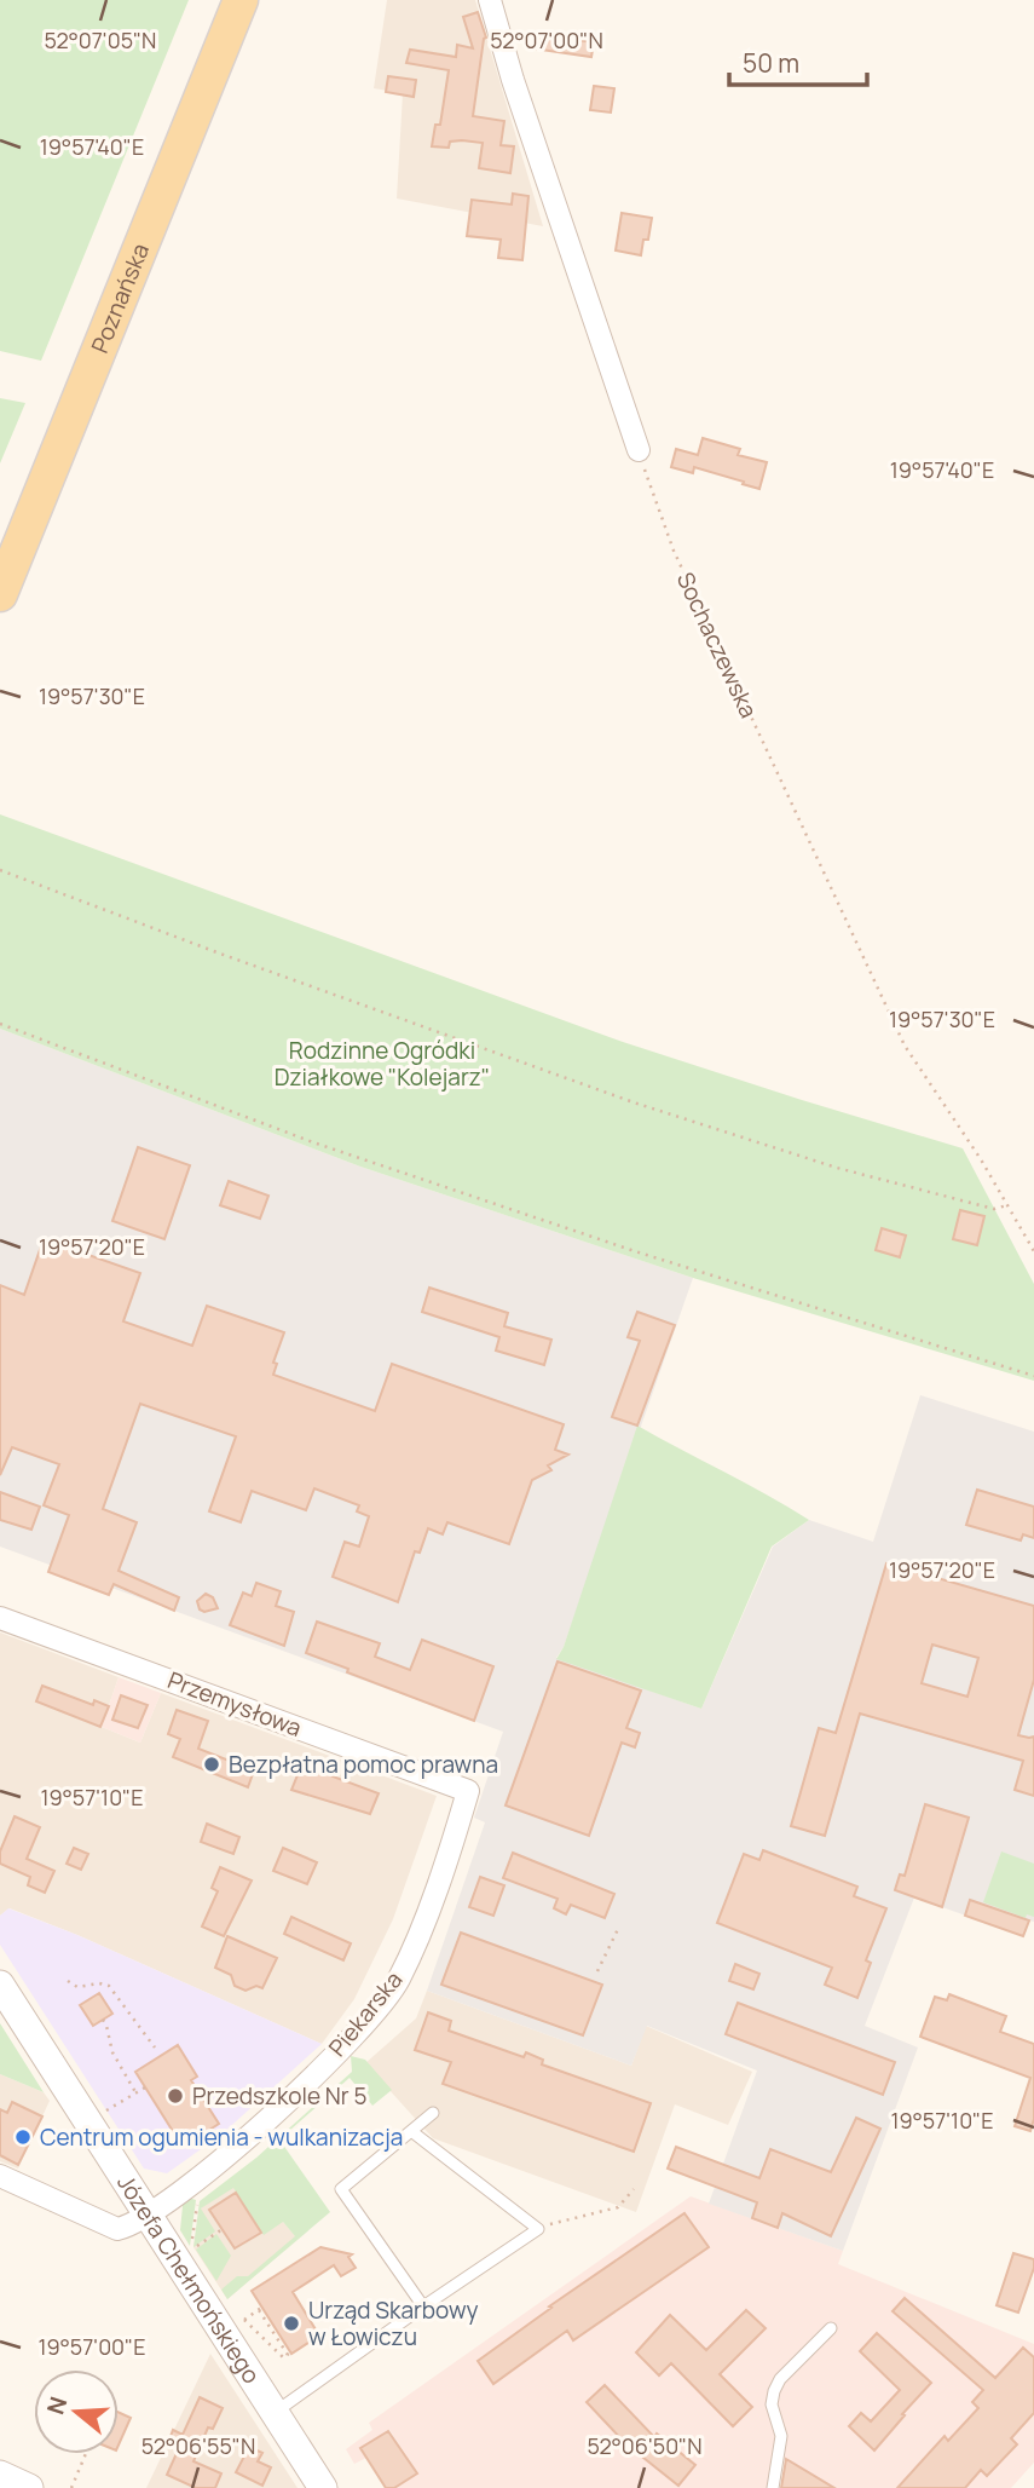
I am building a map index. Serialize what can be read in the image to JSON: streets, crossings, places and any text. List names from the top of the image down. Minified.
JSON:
{"streets":{"main road":["Poznańska"],"street":["Przemysłowa","Piekarska","Józefa Chełmońskiego"],"path":["Sochaczewska"]},"crossings":[["Przemysłowa","Piekarska"],["Piekarska","Józefa Chełmońskiego"]],"parks":["Rodzinne Ogródki Działkowe \"Kolejarz\""],"places":["Bezpłatna pomoc prawna","Przedszkole Nr 5","Centrum ogumienia - wulkanizacja","Urząd Skarbowy w Łowiczu"],"scale_bar":"50 m","north":"left","coordinates":["52°07'05\"N","52°07'00\"N","19°57'40\"E","19°57'30\"E","19°57'20\"E","19°57'10\"E","19°57'00\"E","52°06'55\"N","52°06'50\"N"]}
